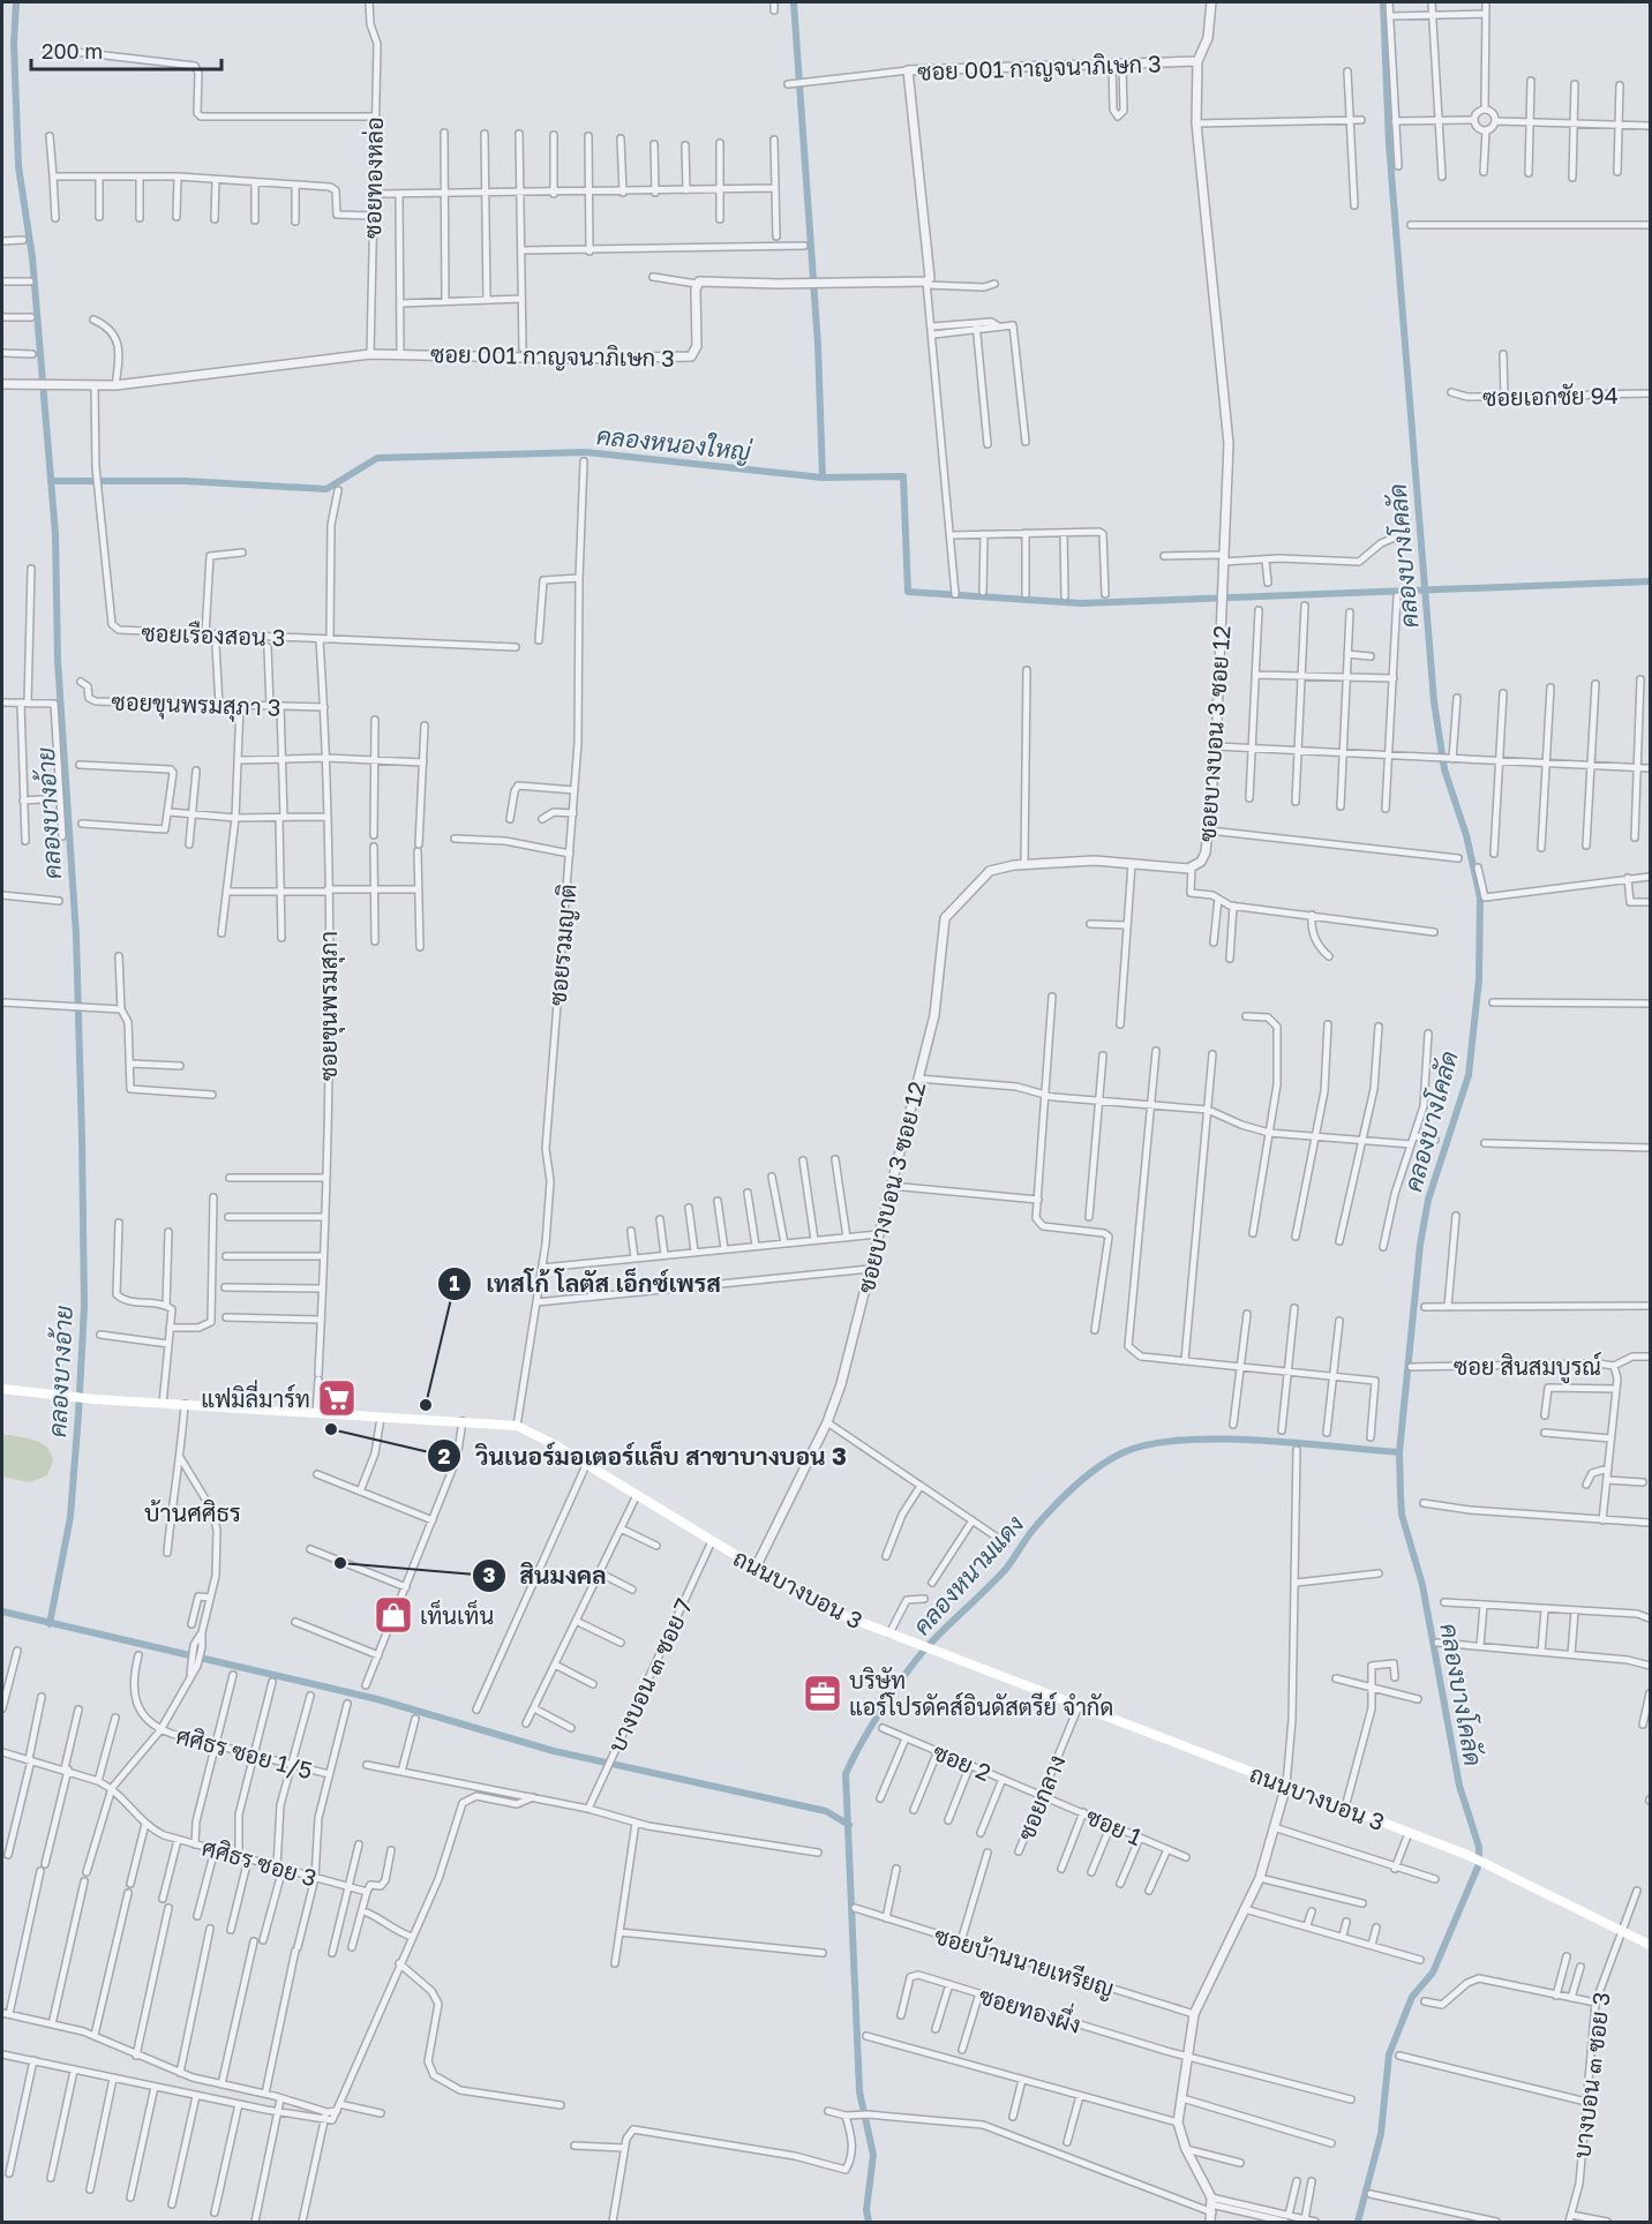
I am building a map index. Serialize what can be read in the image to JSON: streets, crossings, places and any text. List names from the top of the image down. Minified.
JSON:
{"streets":{"main road":["ถนนบางบอน 3"],"street":["ซอย 001 กาญจนาภิเษก 3","ซอยทองหล่อ","ซอยเอกชัย 94","ซอยเรืองสอน 3","ซอยขุนพรมสุภา 3","ซอยบางบอน 3 ซอย 12","ซอยรวมญาติ","ซอยขุนพรมสุภา","ซอย สินสมบูรณ์","บางบอน ๓ ซอย 7","ศศิธร ซอย 1/5","ซอย 2","ซอยกลาง","ซอย 1","ศศิธร ซอย 3","ซอยบ้านนายเหรียญ","ซอยทองผึ่ง","บางบอน ๓ ซอย 3"]},"crossings":[["ซอย 001 กาญจนาภิเษก 3","ซอยทองหล่อ"],["ซอย 001 กาญจนาภิเษก 3","ซอยเรืองสอน 3"],["ซอย 001 กาญจนาภิเษก 3","ซอยบางบอน 3 ซอย 12"],["ซอยเรืองสอน 3","ซอยขุนพรมสุภา"],["ซอยขุนพรมสุภา 3","ซอยขุนพรมสุภา"],["ซอยบางบอน 3 ซอย 12","ถนนบางบอน 3"],["ซอยรวมญาติ","ถนนบางบอน 3"],["ซอยขุนพรมสุภา","ถนนบางบอน 3"],["ถนนบางบอน 3","บางบอน ๓ ซอย 7"],["ถนนบางบอน 3","ซอยกลาง"],["ถนนบางบอน 3","บางบอน ๓ ซอย 3"],["ซอย 2","ซอยกลาง"],["ซอย 2","ซอย 1"],["ซอยกลาง","ซอย 1"]],"districts":["บ้านศศิธร"],"water":["คลองหนองใหญ่","คลองบางโคลัด","คลองบางอ้าย","คลองหนามแดง"],"places":{"supermarket":["แฟมิลี่มาร์ท"],"other":["เทสโก้ โลตัส เอ็กซ์เพรส","วินเนอร์มอเตอร์แล็บ สาขาบางบอน 3","สินมงคล"],"shop":["เท็นเท็น"],"office":["บริษัท แอร์โปรดัคส์อินดัสตรีย์ จำกัด"]},"scale_bar":"200 m"}
